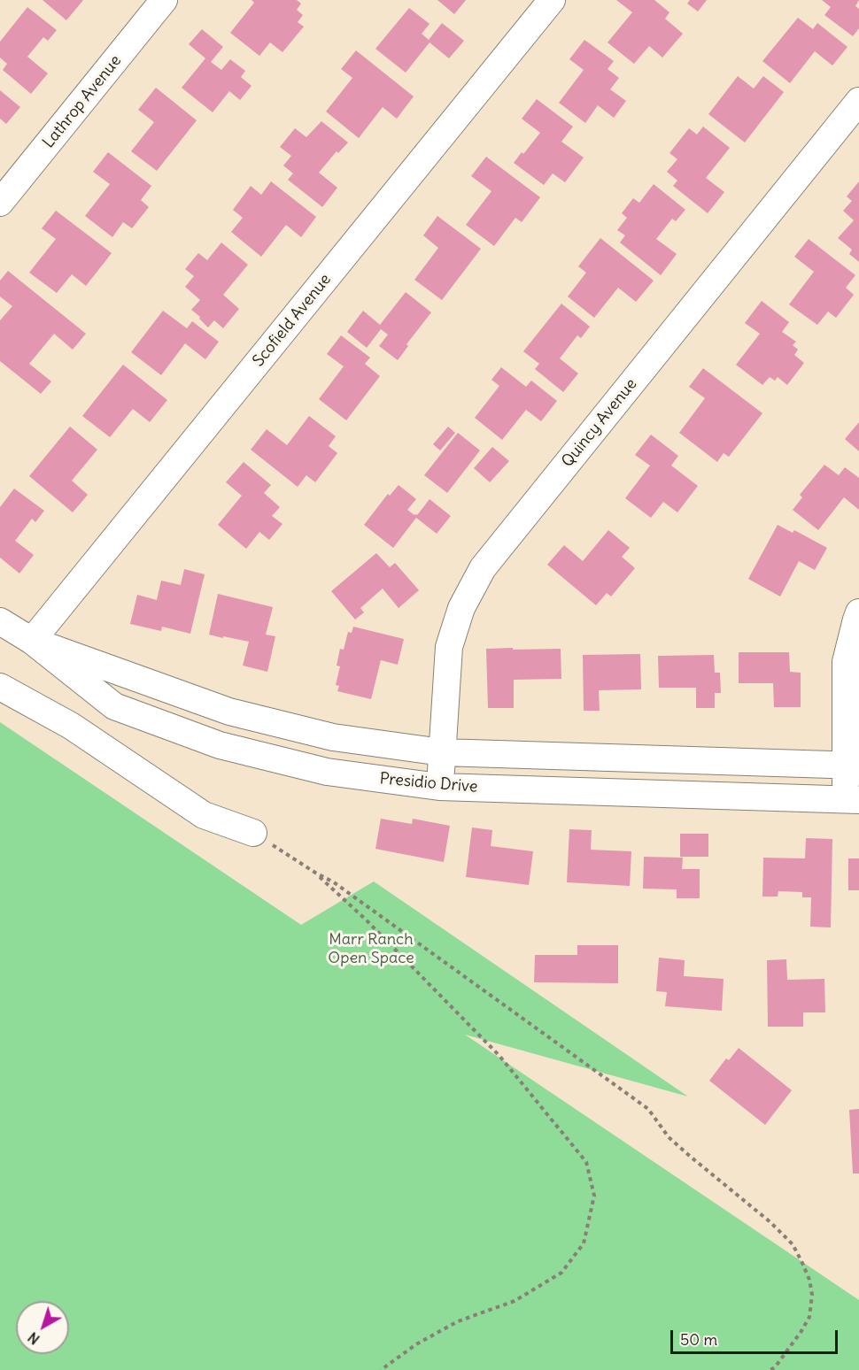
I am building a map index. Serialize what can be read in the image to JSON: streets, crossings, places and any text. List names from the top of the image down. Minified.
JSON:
{"streets":{"street":["Lathrop Avenue","Scofield Avenue","Quincy Avenue","Presidio Drive"]},"crossings":[["Scofield Avenue","Presidio Drive"],["Quincy Avenue","Presidio Drive"]],"parks":["Marr Ranch Open Space"],"scale_bar":"50 m","north":"bottom left"}
